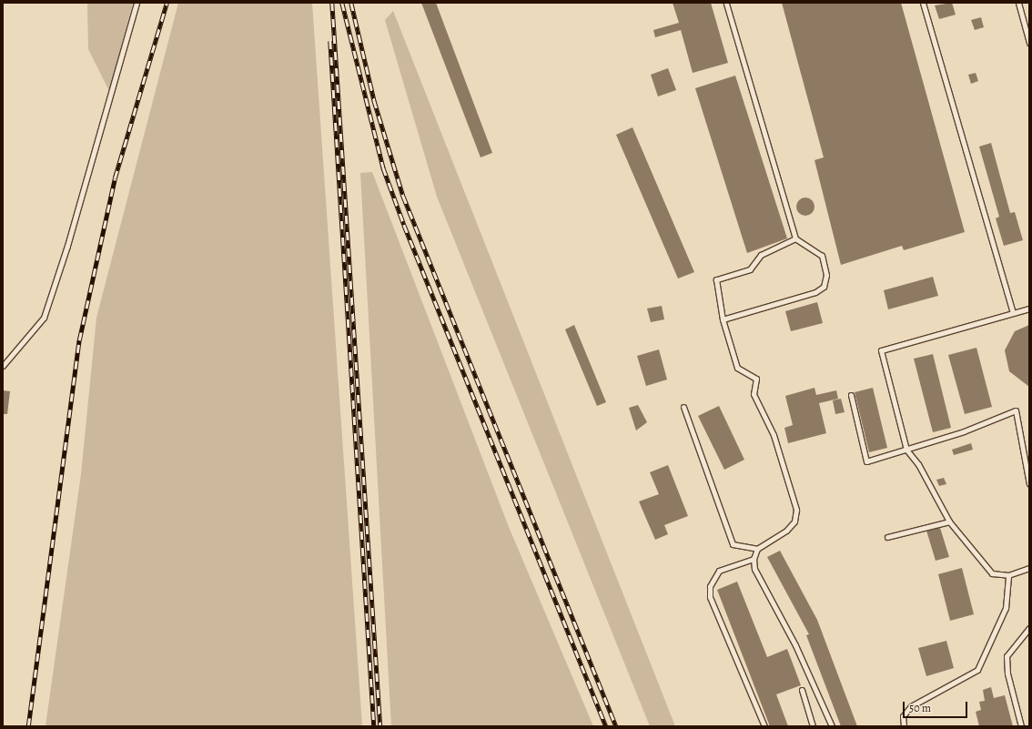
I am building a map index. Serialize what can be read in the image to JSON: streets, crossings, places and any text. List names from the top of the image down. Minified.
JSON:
{"scale_bar":"50 m"}
